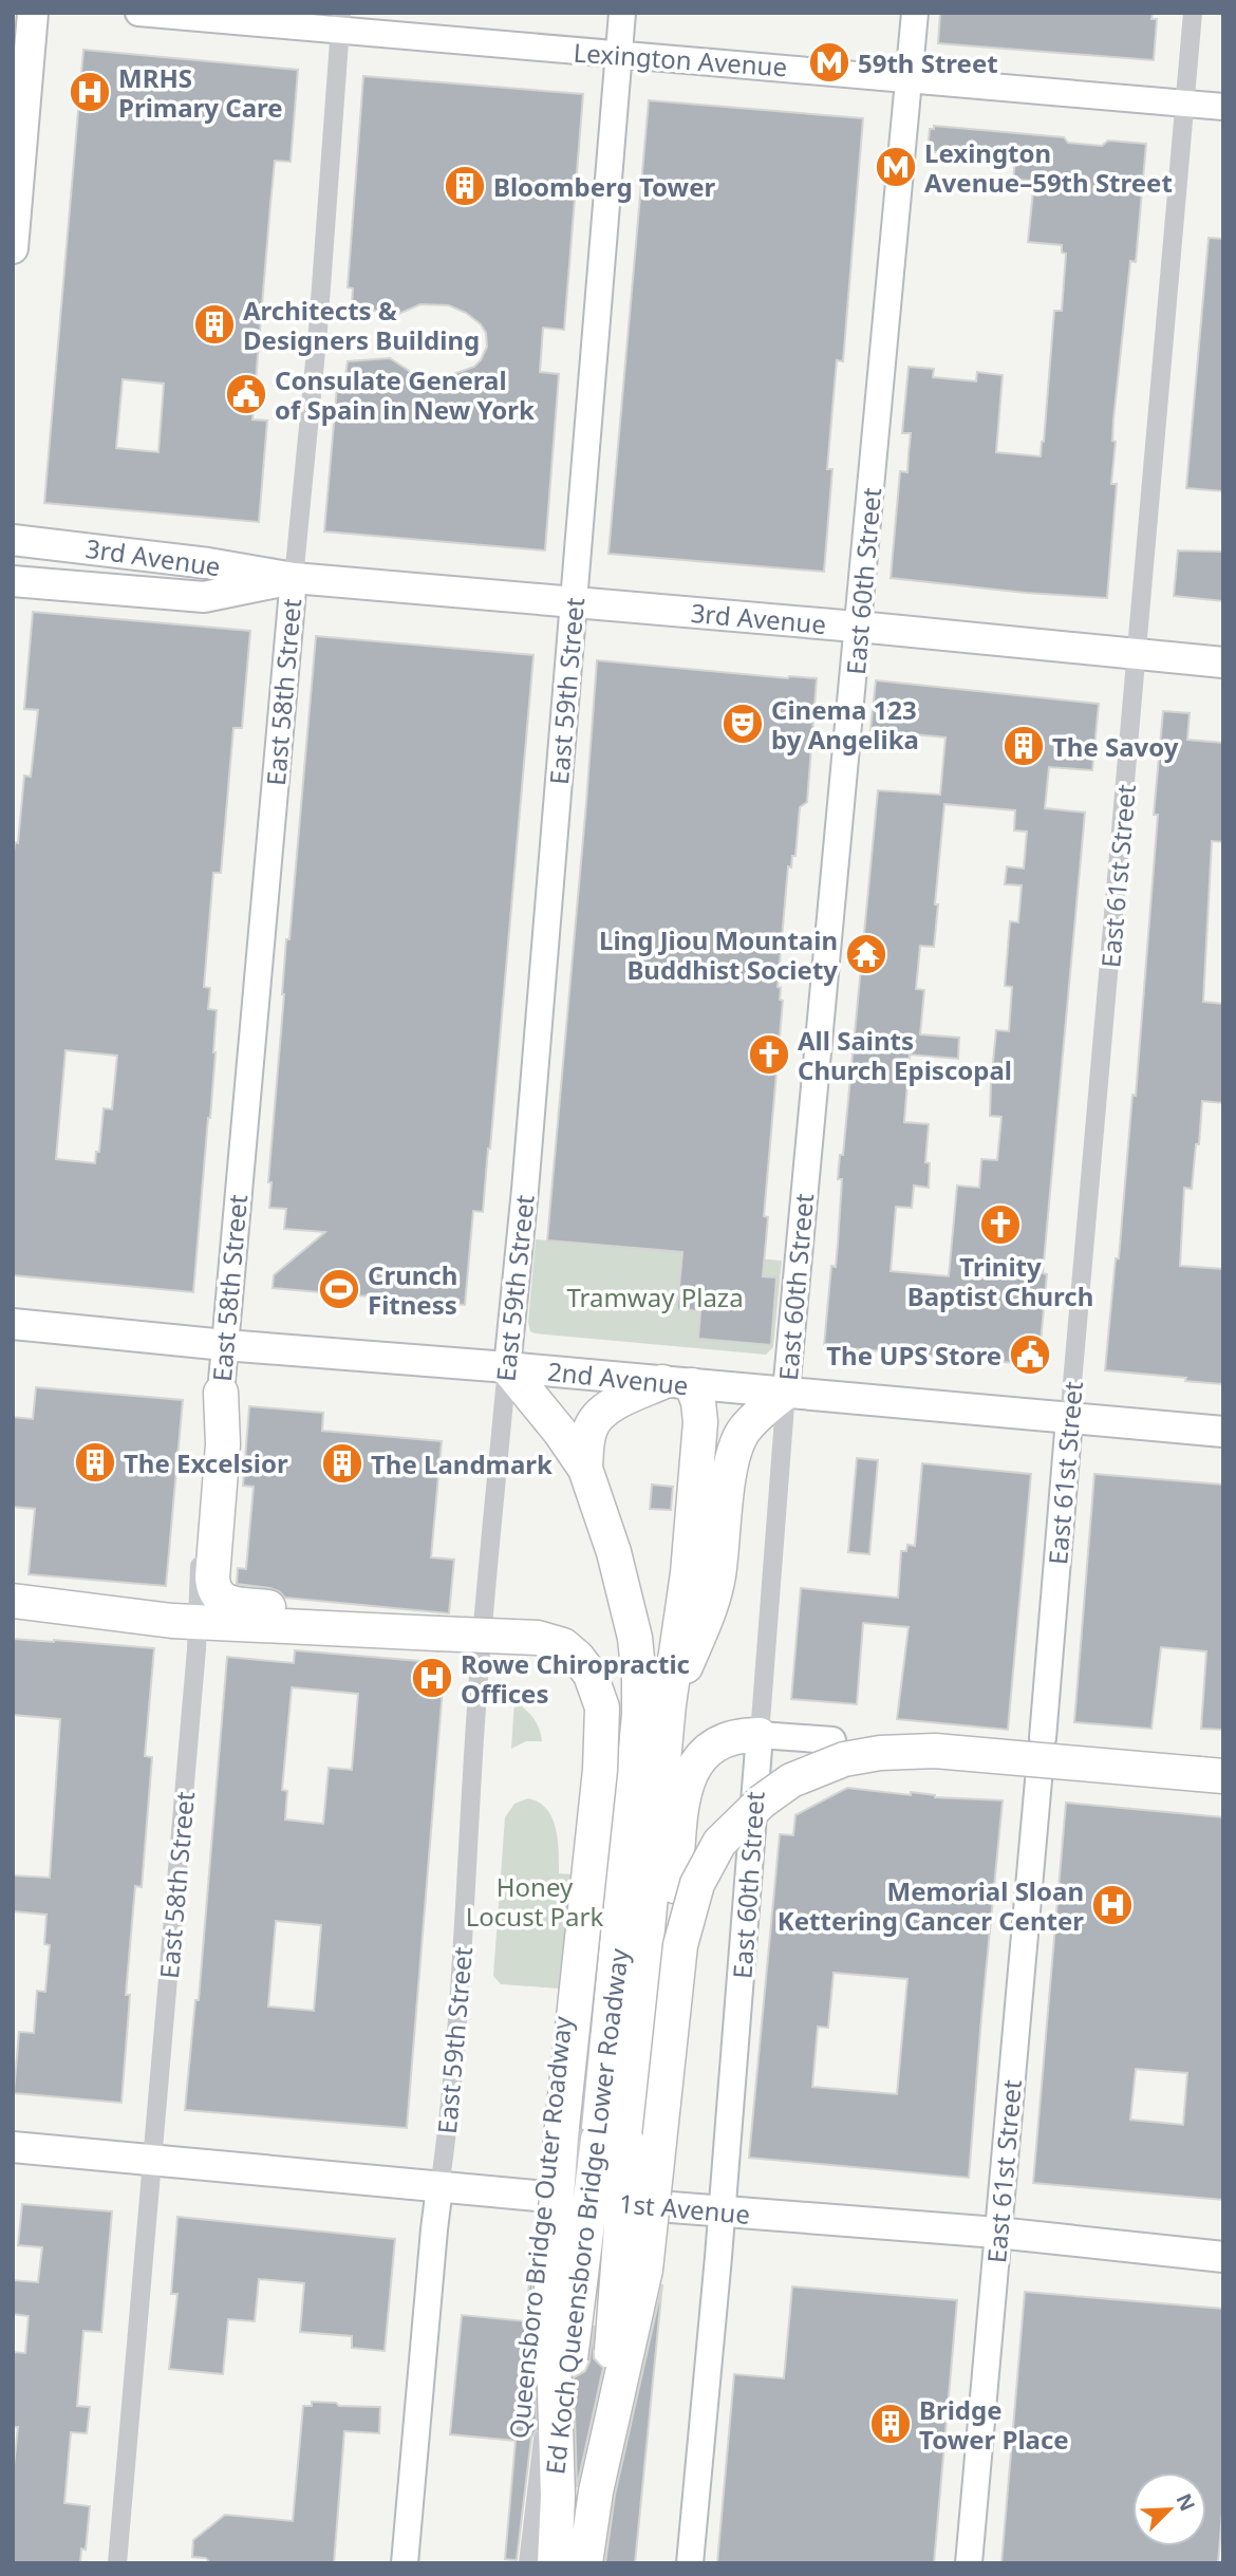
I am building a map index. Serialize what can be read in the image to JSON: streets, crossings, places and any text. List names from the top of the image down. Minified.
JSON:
{"streets":{"highway":["Ed Koch Queensboro Bridge Lower Roadway"],"main road":["Lexington Avenue","3rd Avenue","East 60th Street","East 59th Street","East 58th Street","East 61st Street","2nd Avenue","1st Avenue"],"street":["Queensboro Bridge Outer Roadway"]},"crossings":[["Lexington Avenue","East 60th Street"],["Lexington Avenue","East 59th Street"],["Lexington Avenue","East 58th Street"],["Lexington Avenue","East 61st Street"],["3rd Avenue","East 60th Street"],["3rd Avenue","East 59th Street"],["3rd Avenue","East 58th Street"],["3rd Avenue","East 61st Street"],["East 60th Street","2nd Avenue"],["East 60th Street","1st Avenue"],["East 59th Street","2nd Avenue"],["East 59th Street","1st Avenue"],["East 58th Street","2nd Avenue"],["East 58th Street","1st Avenue"],["East 61st Street","2nd Avenue"],["East 61st Street","1st Avenue"],["Ed Koch Queensboro Bridge Lower Roadway","Queensboro Bridge Outer Roadway"]],"parks":["Tramway Plaza","Honey Locust Park"],"places":{"metro station":["59th Street","Lexington Avenue–59th Street"],"hospital":["MRHS Primary Care","Rowe Chiropractic Offices","Memorial Sloan Kettering Cancer Center"],"building":["Bloomberg Tower","Architects & Designers Building","The Savoy","The Excelsior","The Landmark","Bridge Tower Place"],"public building":["Consulate General of Spain in New York","The UPS Store"],"theatre":["Cinema 123 by Angelika"],"temple":["Ling Jiou Mountain Buddhist Society"],"church":["All Saints Church Episcopal","Trinity Baptist Church"],"sports":["Crunch Fitness"]},"north":"top right"}
